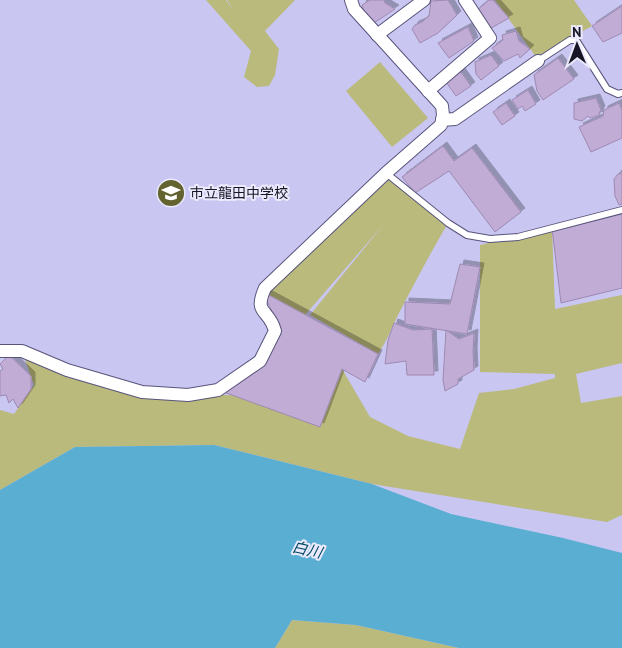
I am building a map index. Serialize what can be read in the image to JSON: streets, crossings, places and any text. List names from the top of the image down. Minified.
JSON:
{"water":["白川"],"places":{"school or university":["市立龍田中学校"]},"north":"top"}
